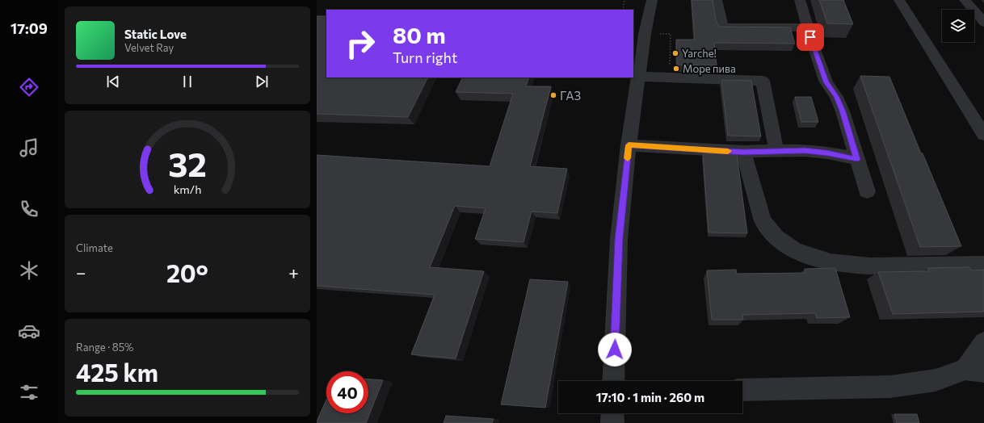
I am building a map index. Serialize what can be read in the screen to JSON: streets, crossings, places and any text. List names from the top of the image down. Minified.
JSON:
{"places":["Yarche!","Море пива","ГАЗ"],"page":{"tabs":"17:09","turn":["80 m","Turn right"],"song":["Static Love","Velvet Ray"],"tile":["Climate",["Range · 85%","425 km"]],"heat":["−","20°","+"],"limit":"40","trip":"17:10 · 1 min · 260 m","gauge":["32","km/h"]}}
